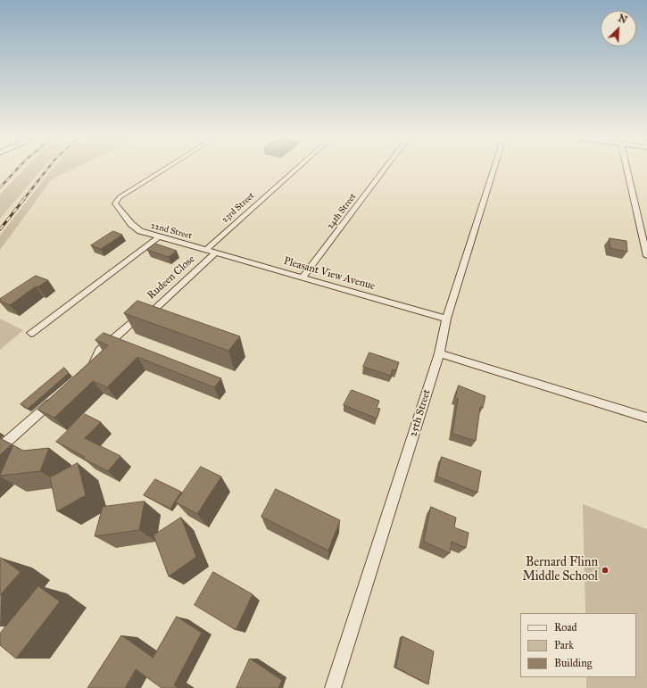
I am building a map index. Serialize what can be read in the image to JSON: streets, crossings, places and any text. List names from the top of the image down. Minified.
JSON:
{"streets":{"street":["23rd Street","24th Street","22nd Street","Pleasant View Avenue","Rudeen Close","25th Street"]},"crossings":[["23rd Street","22nd Street"],["23rd Street","Pleasant View Avenue"],["24th Street","Pleasant View Avenue"],["22nd Street","Pleasant View Avenue"],["Pleasant View Avenue","Rudeen Close"],["Pleasant View Avenue","25th Street"]],"places":["Bernard Flinn Middle School"],"legend":["Road","Park","Building"],"north":"top right"}
